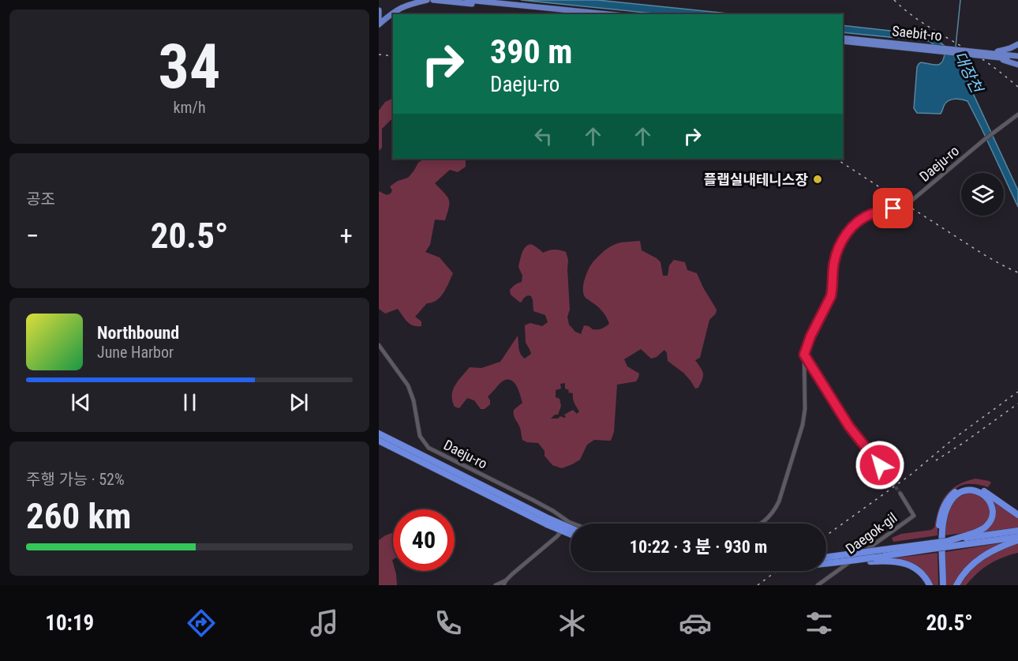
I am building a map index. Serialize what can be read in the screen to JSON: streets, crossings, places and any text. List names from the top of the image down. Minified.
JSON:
{"streets":{"highway":["Saebit-ro"],"street":["Daeju-ro","Daegok-gil"]},"water":["대장천"],"places":["플랩실내테니스장"],"page":{"tile":[["34","km/h"],"공조",["주행 가능 · 52%","260 km"]],"turn":["390 m","Daeju-ro"],"heat":["−","20.5°","+"],"song":["Northbound","June Harbor"],"limit":"40","trip":"10:22 · 3 분 · 930 m","tabs":["10:19","20.5°"]}}
